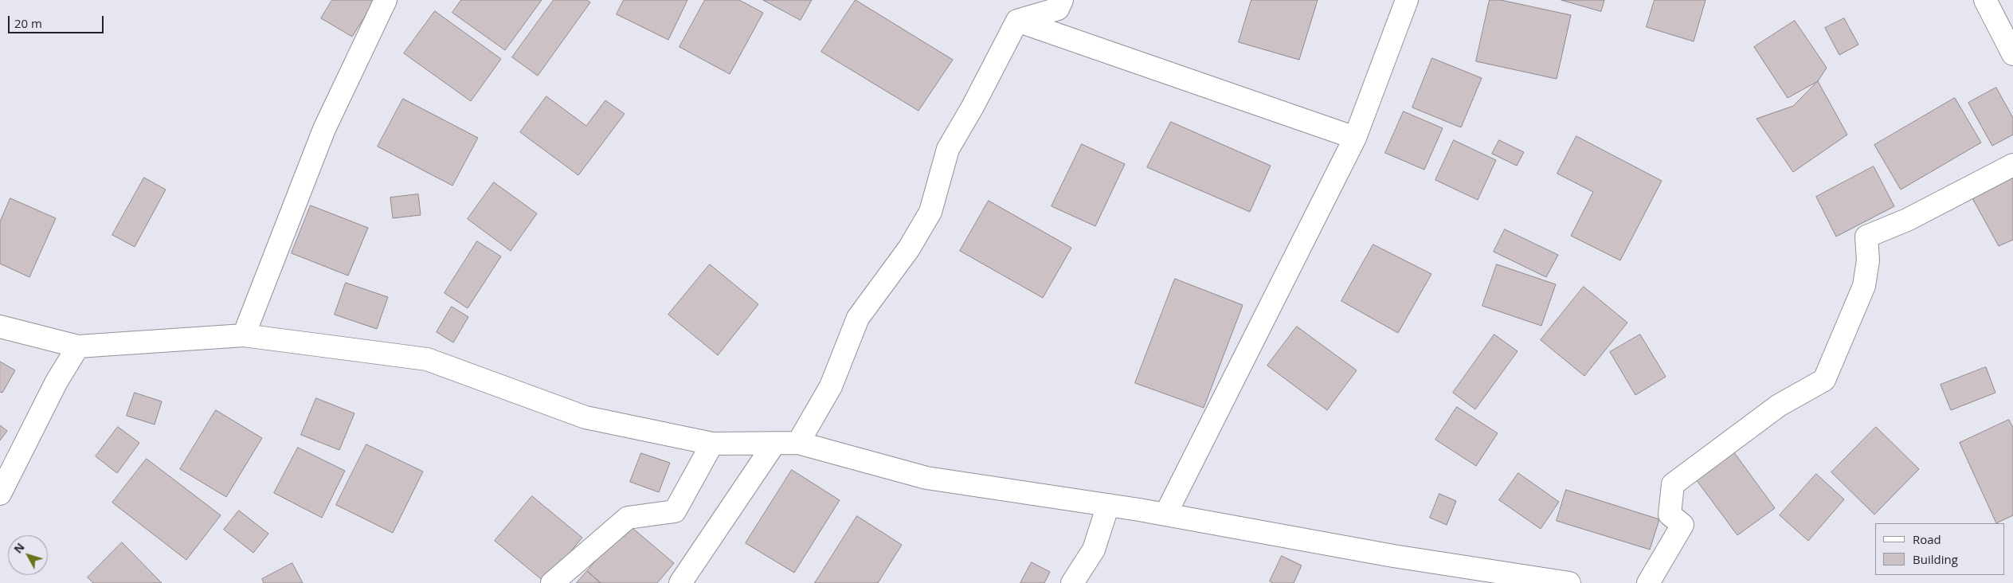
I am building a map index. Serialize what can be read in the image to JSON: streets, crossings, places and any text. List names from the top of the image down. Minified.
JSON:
{"legend":["Road","Building"],"scale_bar":"20 m","north":"top left"}
